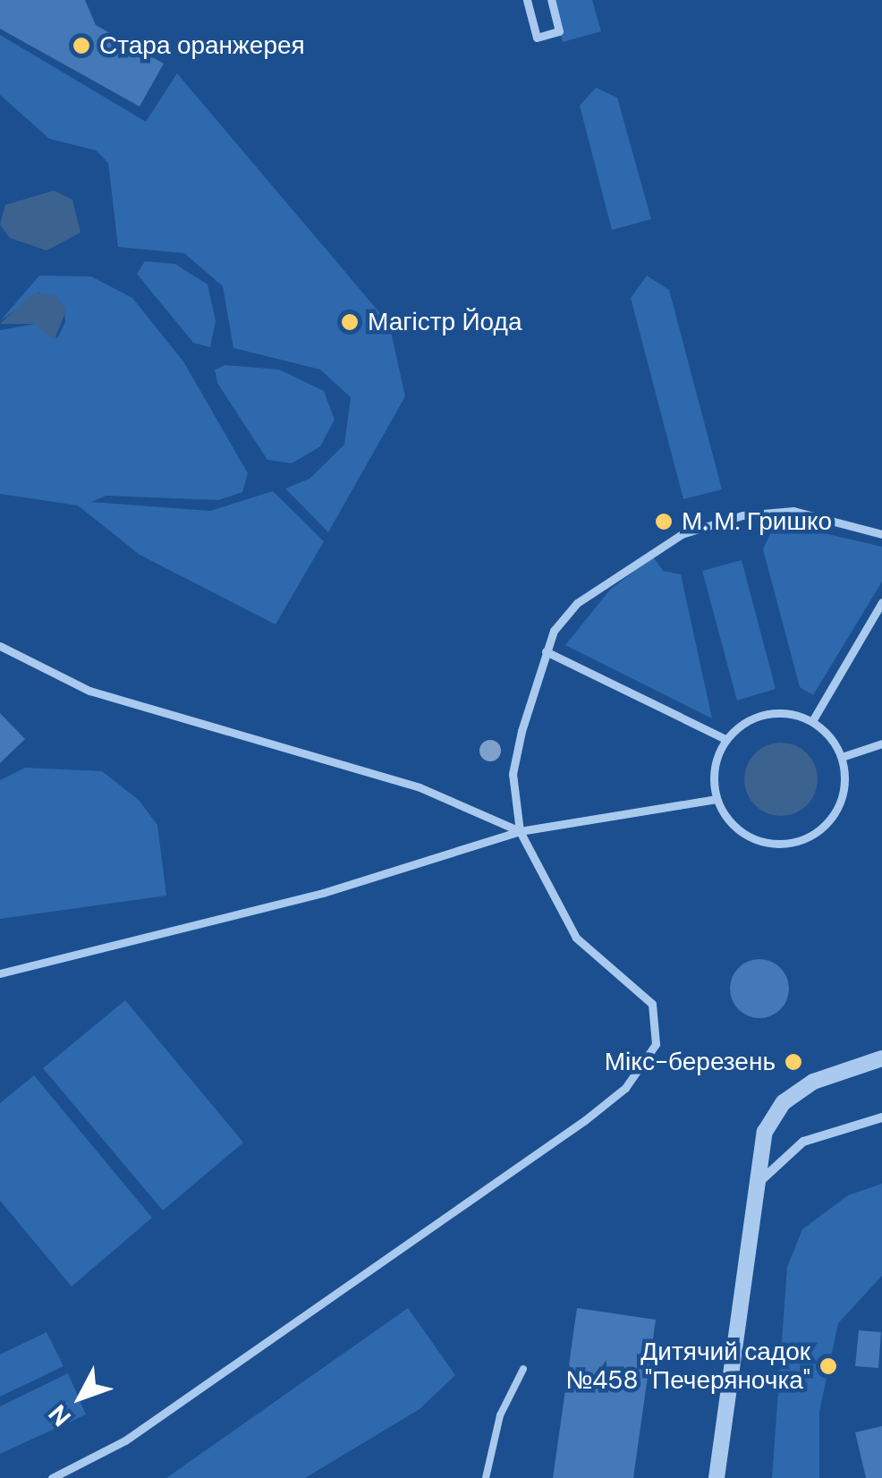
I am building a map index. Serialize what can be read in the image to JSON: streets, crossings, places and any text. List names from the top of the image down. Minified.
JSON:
{"places":["Стара оранжерея","Магістр Йода","М. М. Гришко","Мікс-березень","Дитячий садок №458 \"Печеряночка\""],"north":"bottom left"}
